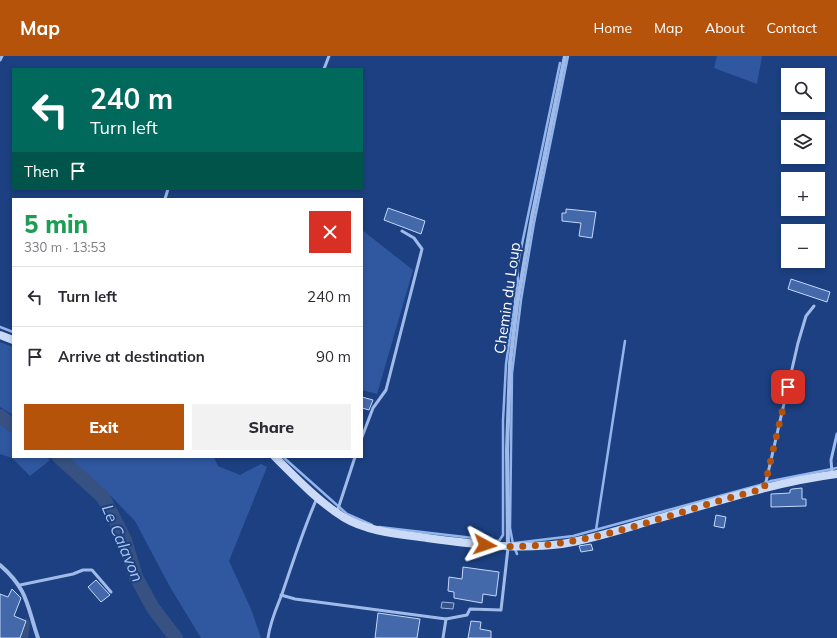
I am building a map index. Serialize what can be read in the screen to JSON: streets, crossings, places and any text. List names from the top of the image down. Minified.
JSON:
{"streets":{"street":["Chemin du Loup"]},"water":["Le Calavon"],"page":{"header":"Map","nav":["Home","Map","About","Contact"],"map_buttons":["+","−"],"turn":["240 m","Turn left"],"then":"Then","heading":["5 min","330 m · 13:53"],"list":[{"name":"Turn left","value":"240 m"},{"name":"Arrive at destination","value":"90 m"}],"buttons":["Exit","Share"]}}
